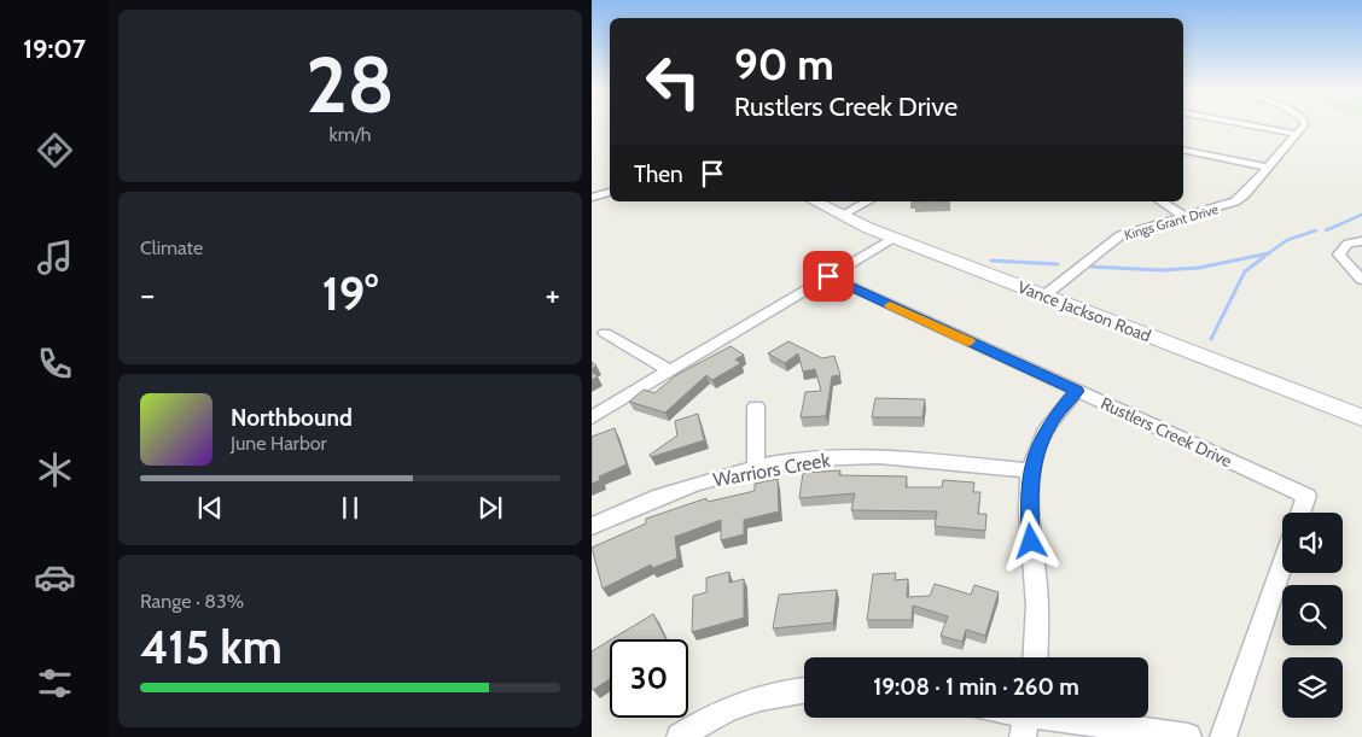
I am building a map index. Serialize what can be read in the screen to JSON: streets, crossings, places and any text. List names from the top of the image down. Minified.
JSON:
{"streets":{"main road":["Vance Jackson Road"],"street":["Kings Grant Drive","Rustlers Creek Drive","Warriors Creek"]},"crossings":[["Kings Grant Drive","Vance Jackson Road"]],"page":{"tabs":"19:07","tile":[["28","km/h"],"Climate",["Range · 83%","415 km"]],"turn":["90 m","Rustlers Creek Drive"],"then":"Then","heat":["−","19°","+"],"song":["Northbound","June Harbor"],"limit":"30","trip":"19:08 · 1 min · 260 m"}}
